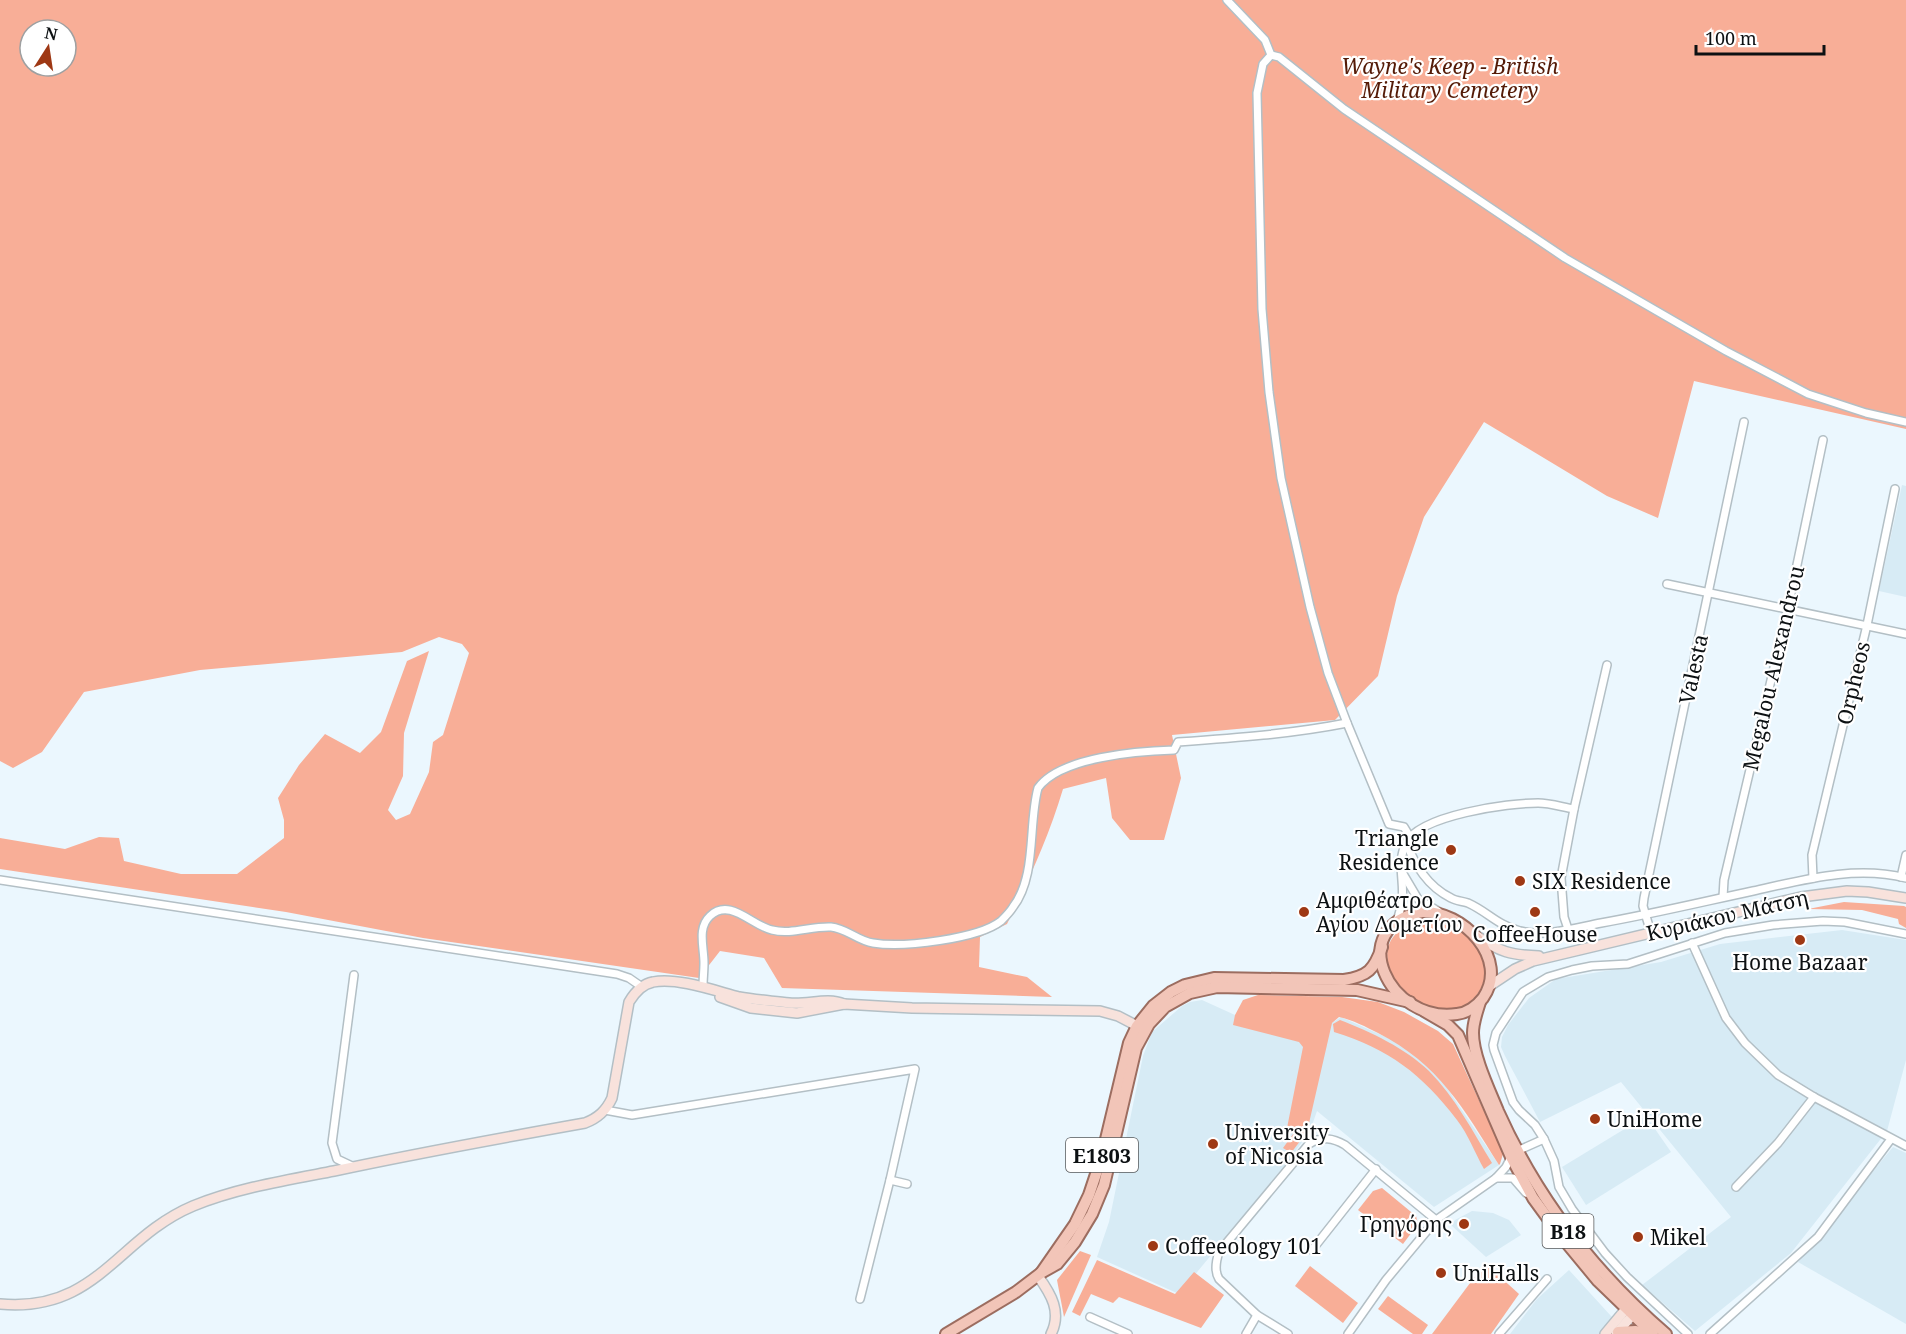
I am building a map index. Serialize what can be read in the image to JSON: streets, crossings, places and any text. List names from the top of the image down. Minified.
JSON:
{"streets":{"main road":["E1803","B18"],"street":["Megalou Alexandrou","Valesta","Orpheos","Κυριάκου Μάτση"]},"crossings":[["Κυριάκου Μάτση","E1803"],["Κυριάκου Μάτση","B18"],["E1803","B18"]],"parks":["Wayne's Keep - British Military Cemetery"],"places":["Triangle Residence","SIX Residence","Αμφιθέατρο Αγίου Δομετίου","CoffeeHouse","Home Bazaar","UniHome","University of Nicosia","Γρηγόρης","Mikel","Coffeeology 101","UniHalls"],"scale_bar":"100 m","north":"top"}
